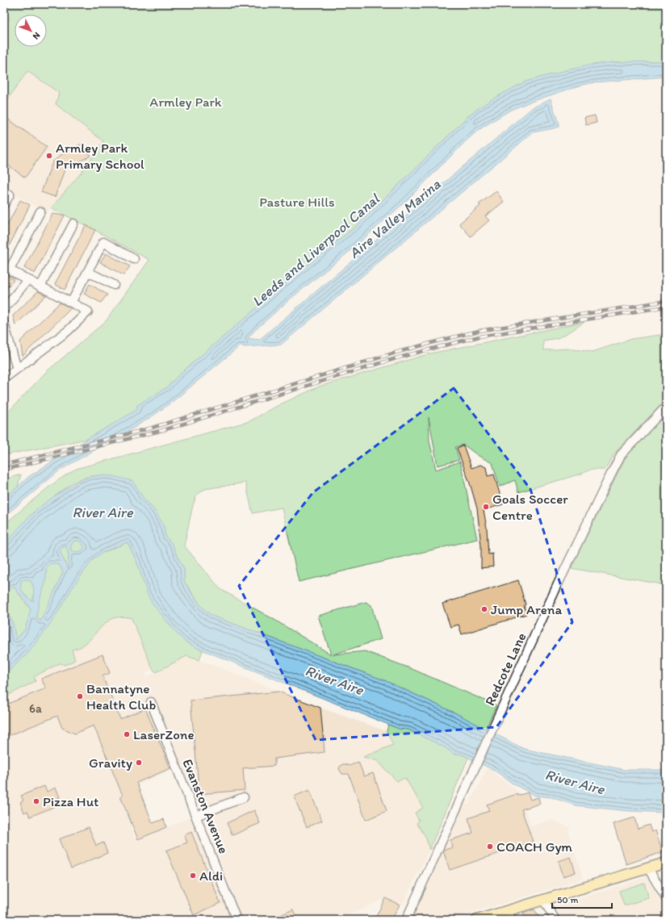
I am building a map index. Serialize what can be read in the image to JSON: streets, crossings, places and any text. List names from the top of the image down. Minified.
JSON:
{"streets":{"street":["Redcote Lane","Evanston Avenue"]},"water":["Aire Valley Marina","Leeds and Liverpool Canal","River Aire"],"parks":["Armley Park","Pasture Hills"],"places":["Armley Park Primary School","Goals Soccer Centre","Jump Arena","Bannatyne Health Club","LaserZone","Gravity","Pizza Hut","COACH Gym","Aldi"],"house_numbers":["6a"],"scale_bar":"50 m","north":"bottom right"}
